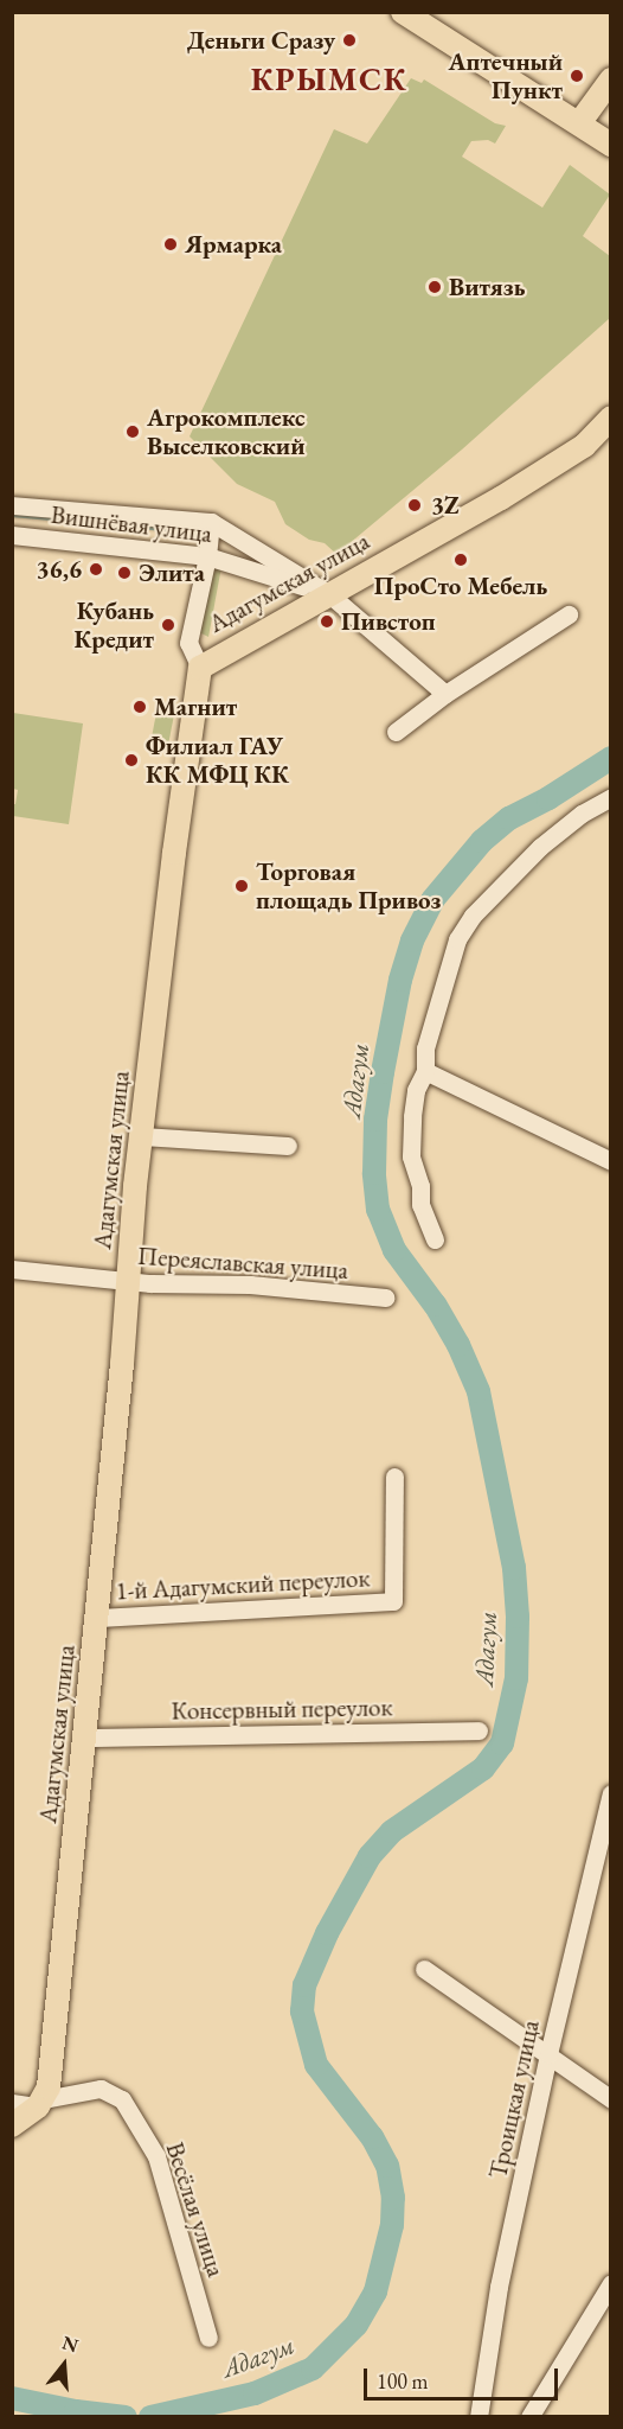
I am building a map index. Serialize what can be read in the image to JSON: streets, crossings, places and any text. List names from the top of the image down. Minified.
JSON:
{"streets":{"main road":["Адагумская улица"],"street":["Вишнёвая улица","Переяславская улица","1-й Адагумский переулок","Консервный переулок","Троицкая улица","Весёлая улица"]},"crossings":[["Вишнёвая улица","Адагумская улица"],["Адагумская улица","Переяславская улица"],["Адагумская улица","1-й Адагумский переулок"],["Адагумская улица","Консервный переулок"],["Адагумская улица","Весёлая улица"]],"districts":["КРЫМСК"],"water":["Адагум"],"places":["Деньги Сразу","Аптечный Пункт","Ярмарка","Витязь","Агрокомплекс Выселковский","3Z","ПроСто Мебель","36,6","Элита","Пивстоп","Кубань Кредит","Магнит","Филиал ГАУ КК МФЦ КК","Торговая площадь Привоз"],"scale_bar":"100 m","north":"top"}
